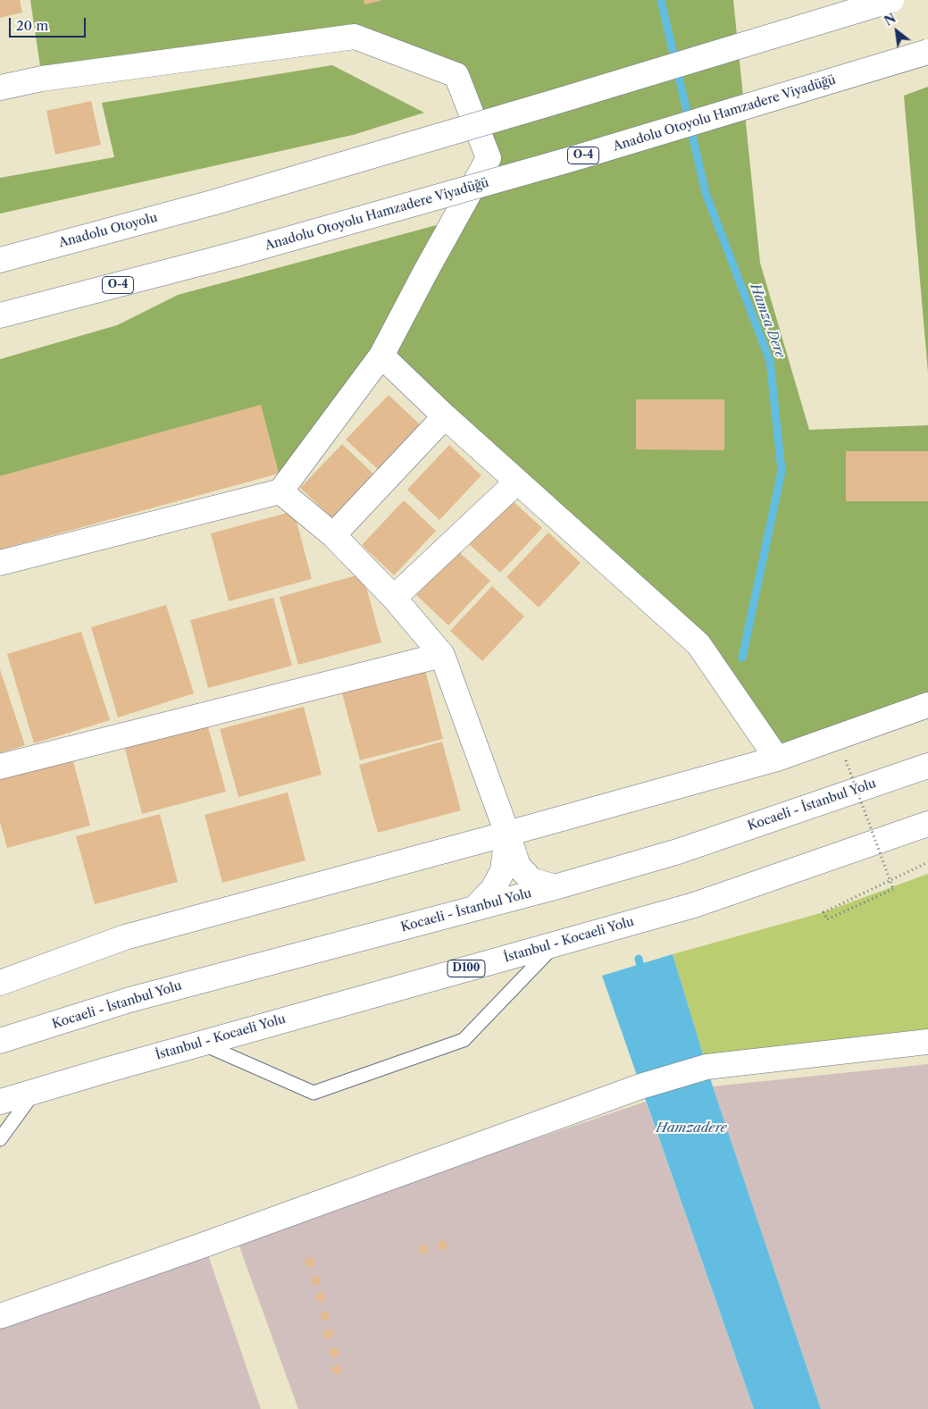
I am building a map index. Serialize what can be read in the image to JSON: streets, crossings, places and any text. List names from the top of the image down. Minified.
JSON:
{"streets":{"main road":["Anadolu Otoyolu Hamzadere Viyadüğü","O-4","Anadolu Otoyolu","Kocaeli - İstanbul Yolu","İstanbul - Kocaeli Yolu","D100"]},"water":["Hamza Dere","Hamzadere"],"scale_bar":"20 m","north":"top left"}
